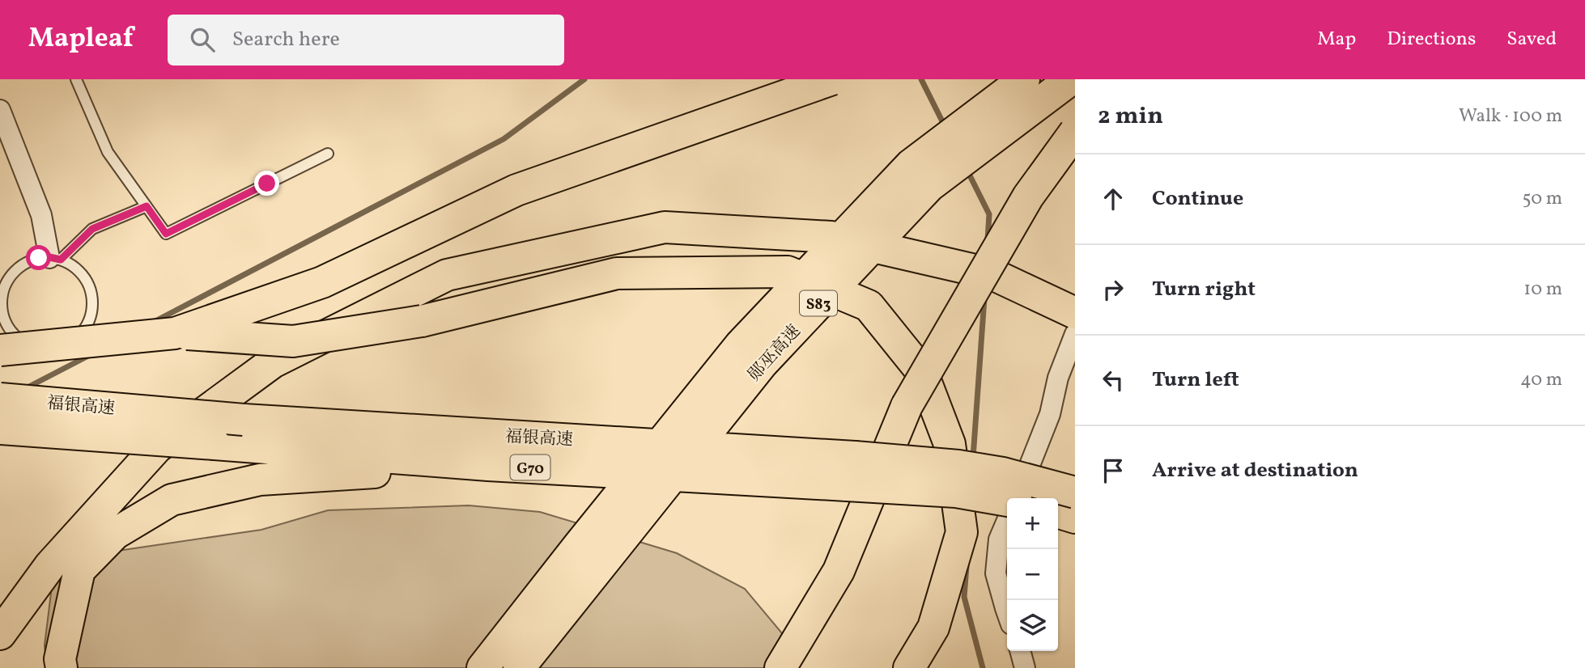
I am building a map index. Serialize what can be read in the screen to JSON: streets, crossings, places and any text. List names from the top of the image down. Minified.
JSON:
{"streets":{"highway":["S83","郧巫高速","福银高速","G70"]},"page":{"header":"Mapleaf","search":"Search here","nav":["Map","Directions","Saved"],"heading":["2 min","Walk · 100 m"],"list":[["Continue","50 m"],["Turn right","10 m"],["Turn left","40 m"],"Arrive at destination"],"map_buttons":["+","−"]}}
